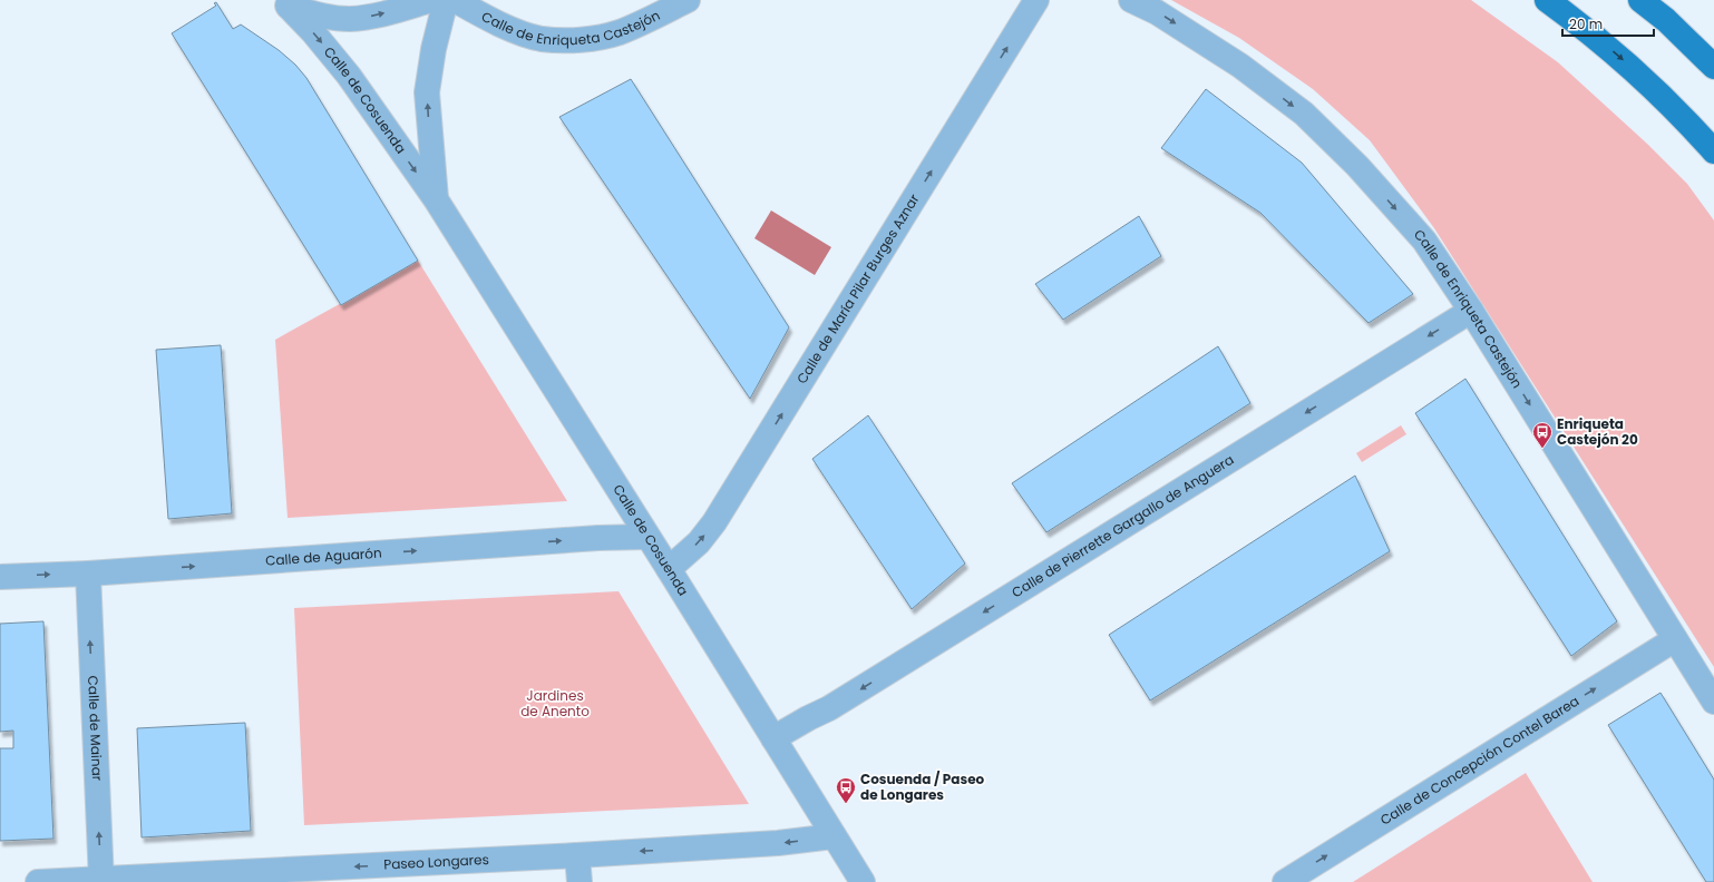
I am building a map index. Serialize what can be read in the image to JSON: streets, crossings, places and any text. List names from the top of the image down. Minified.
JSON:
{"streets":{"street":["Calle de Enriqueta Castejón","Calle de Cosuenda","Calle de María Pilar Burges Aznar","Calle de Pierrette Gargallo de Anguera","Calle de Aguarón","Calle de Mainar","Calle de Concepción Contel Barea","Paseo Longares"]},"crossings":[["Calle de Enriqueta Castejón","Calle de Pierrette Gargallo de Anguera"],["Calle de Enriqueta Castejón","Calle de Concepción Contel Barea"],["Calle de Cosuenda","Calle de María Pilar Burges Aznar"],["Calle de Cosuenda","Calle de Pierrette Gargallo de Anguera"],["Calle de Cosuenda","Calle de Aguarón"],["Calle de Cosuenda","Paseo Longares"],["Calle de Aguarón","Calle de Mainar"],["Calle de Mainar","Paseo Longares"]],"one_way":["Calle de Enriqueta Castejón","Calle de María Pilar Burges Aznar","Calle de Pierrette Gargallo de Anguera","Calle de Aguarón","Calle de Mainar","Calle de Concepción Contel Barea","Paseo Longares"],"parks":["Jardines de Anento"],"places":{"bus stop":["Enriqueta Castejón 20","Cosuenda / Paseo de Longares"]},"scale_bar":"20 m"}
